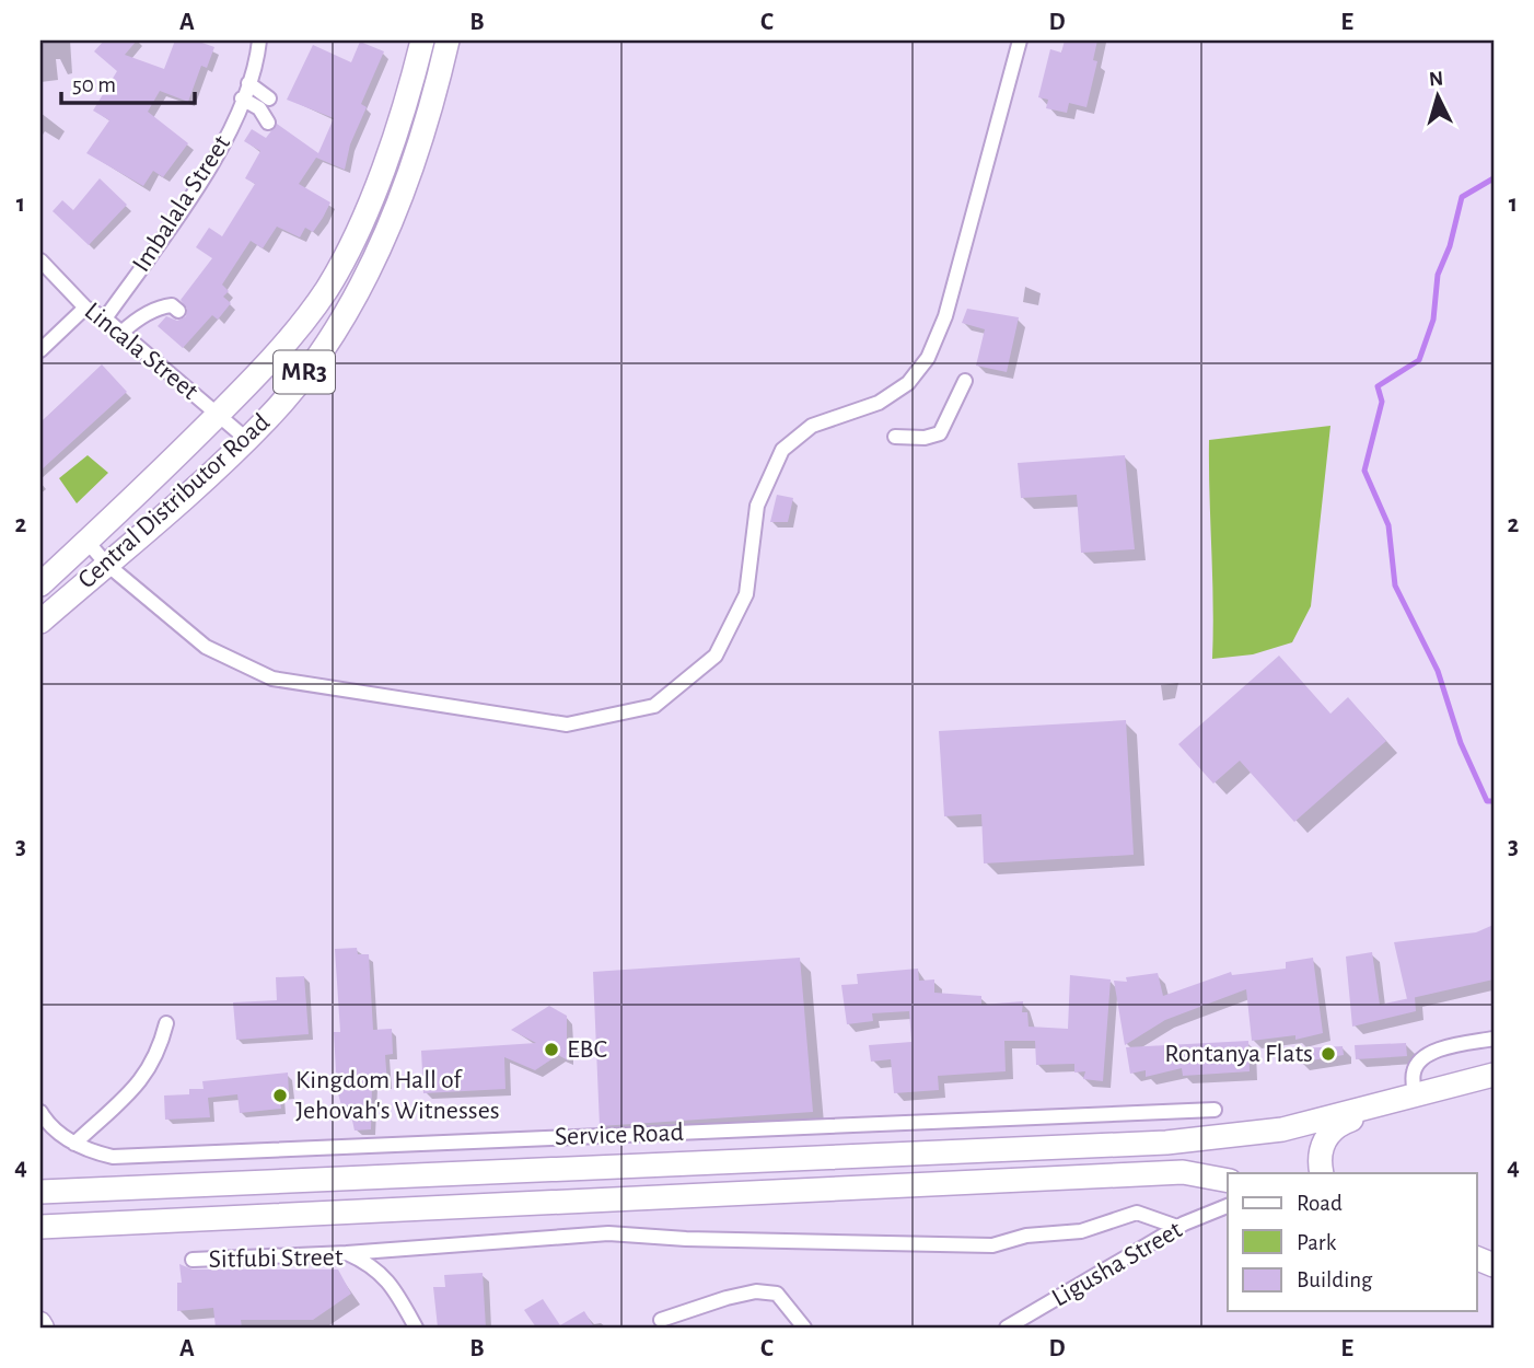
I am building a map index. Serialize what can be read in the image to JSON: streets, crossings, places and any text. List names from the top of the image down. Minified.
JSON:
{"streets":{"main road":["MR3","Central Distributor Road"],"street":["Imbalala Street","Lincala Street","Service Road","Sitfubi Street","Ligusha Street"]},"crossings":[["Imbalala Street","Lincala Street"],["Lincala Street","Central Distributor Road"]],"places":["EBC","Rontanya Flats","Kingdom Hall of Jehovah's Witnesses"],"legend":["Road","Park","Building"],"scale_bar":"50 m","north":"top","grid":{"columns":["A","B","C","D","E"],"rows":["1","2","3","4"]}}
